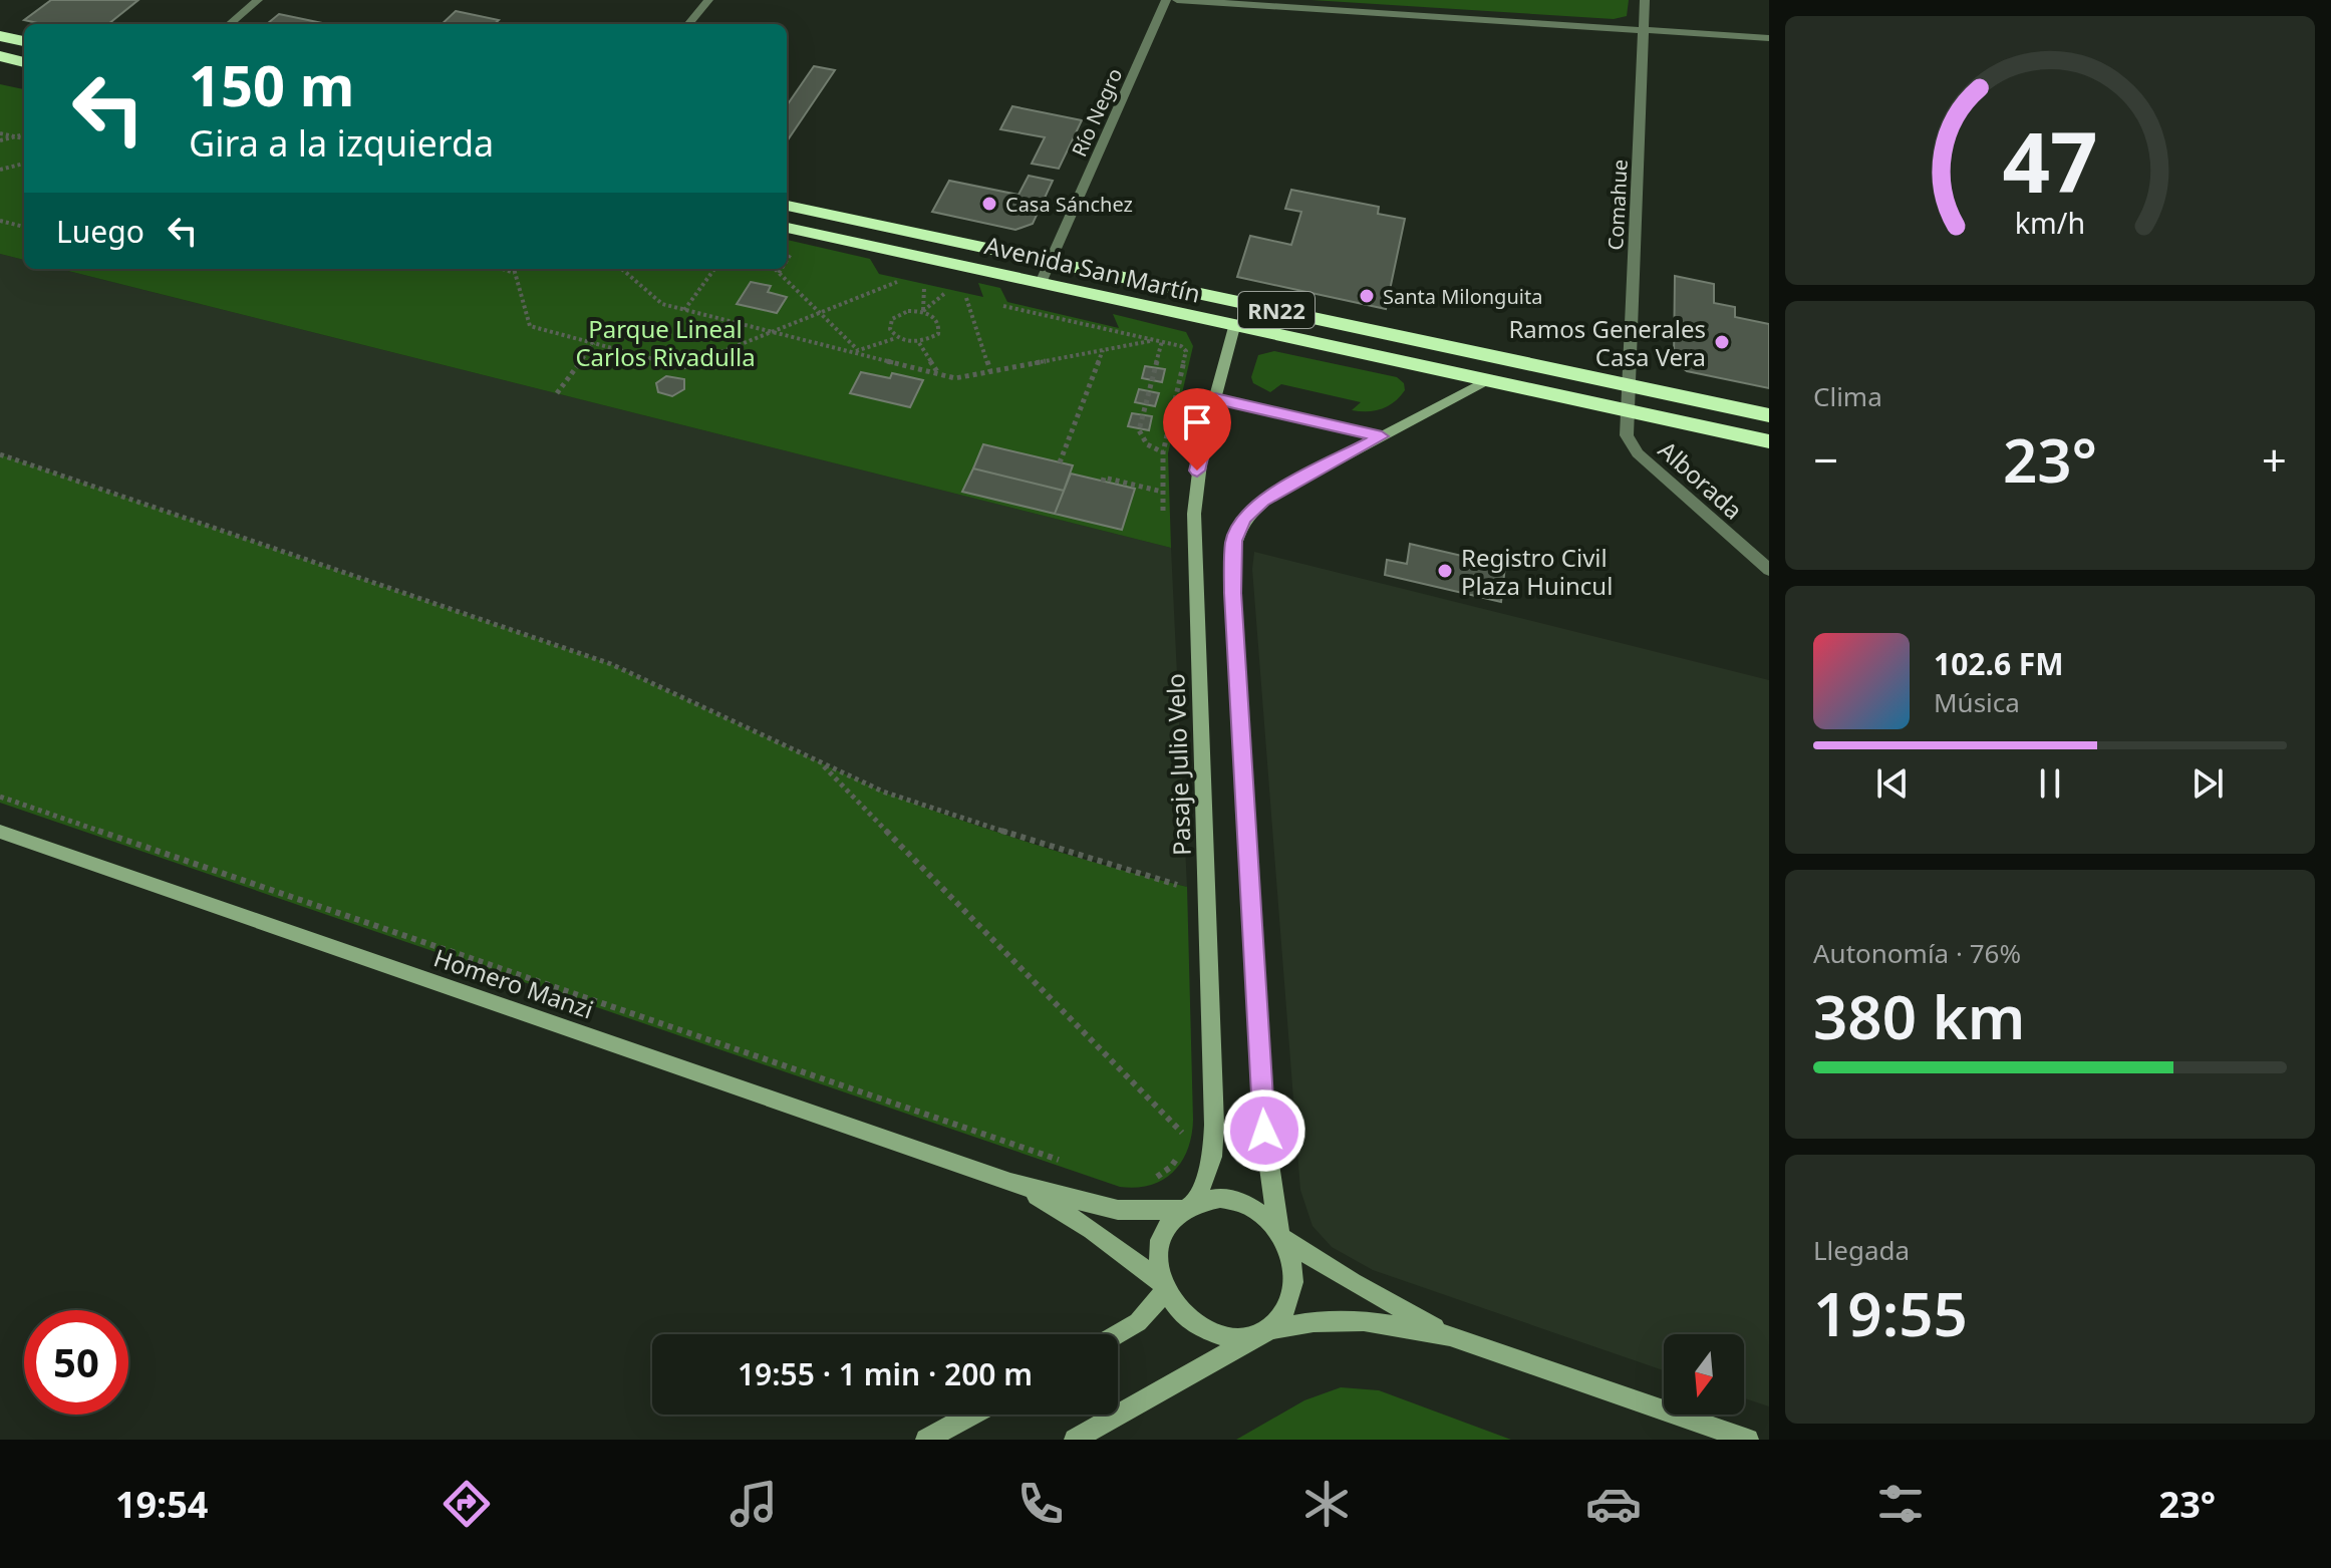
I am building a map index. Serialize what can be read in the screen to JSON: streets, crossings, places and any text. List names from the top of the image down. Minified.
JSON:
{"streets":{"highway":["Avenida San Martín","RN22"],"main road":["Pasaje Julio Velo","Homero Manzi"],"street":["Río Negro","Comahue","Alborada"]},"crossings":[["Río Negro","Avenida San Martín"],["Comahue","Avenida San Martín"],["Comahue","Alborada"],["Avenida San Martín","Alborada"],["Avenida San Martín","Pasaje Julio Velo"],["Pasaje Julio Velo","Homero Manzi"]],"parks":["Parque Lineal Carlos Rivadulla"],"places":["Casa Sánchez","Santa Milonguita","Ramos Generales Casa Vera","Registro Civil Plaza Huincul"],"north":"bottom","page":{"turn":["150 m","Gira a la izquierda"],"then":"Luego","tile":["Clima",["Autonomía · 76%","380 km"],["Llegada","19:55"]],"heat":["−","23°","+"],"song":["102.6 FM","Música"],"limit":"50","trip":"19:55 · 1 min · 200 m","tabs":["19:54","23°"],"gauge":["47","km/h"]}}
